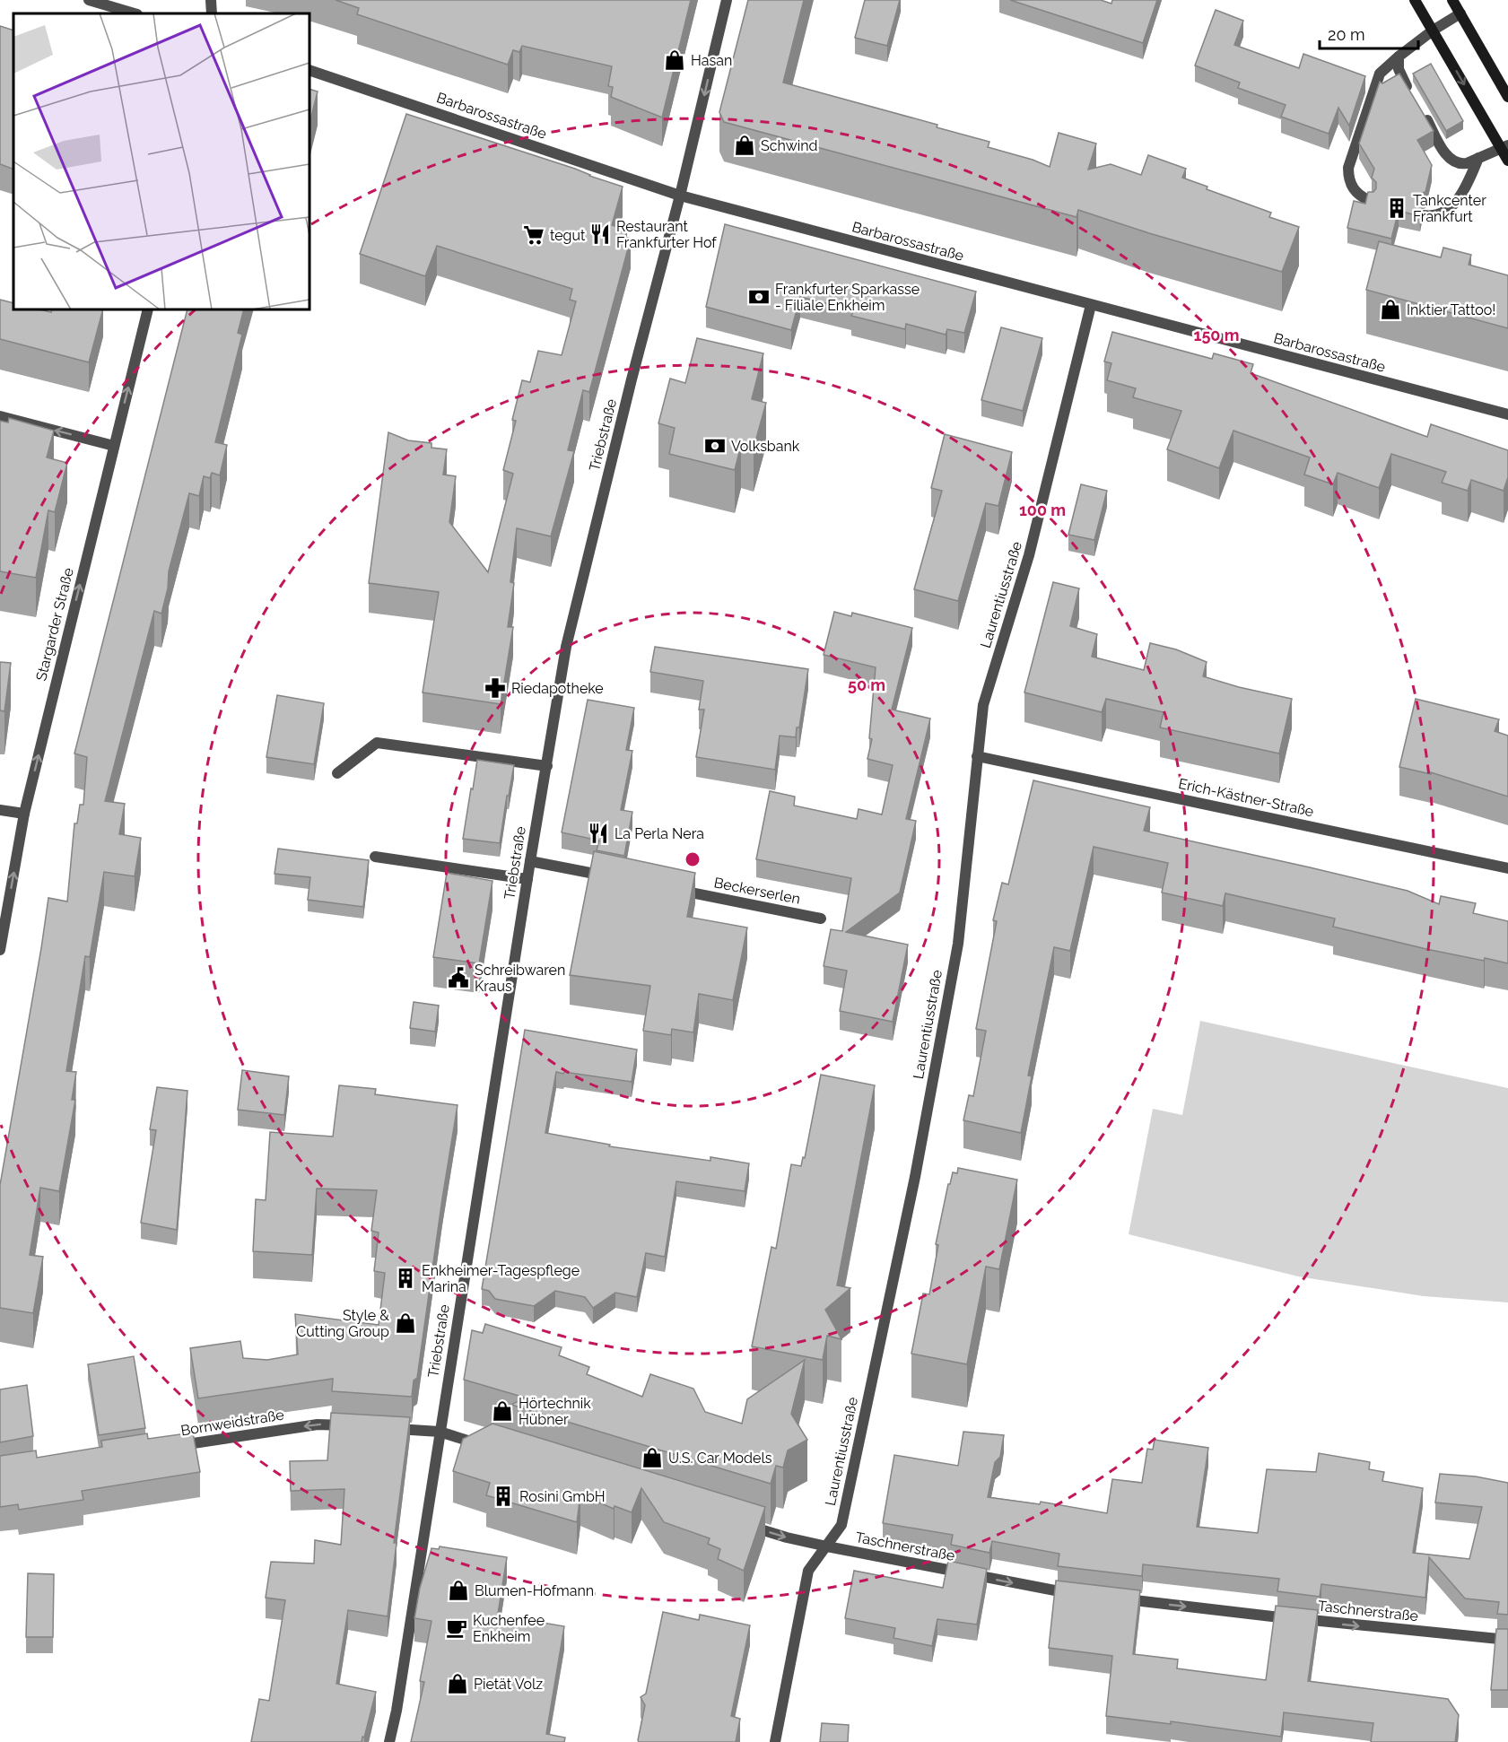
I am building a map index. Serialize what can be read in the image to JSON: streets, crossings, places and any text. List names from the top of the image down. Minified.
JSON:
{"streets":{"street":["Barbarossastraße","Triebstraße","Laurentiusstraße","Stargarder Straße","Erich-Kästner-Straße","Beckerserlen","Bornweidstraße","Taschnerstraße"]},"crossings":[["Barbarossastraße","Triebstraße"],["Barbarossastraße","Laurentiusstraße"],["Laurentiusstraße","Erich-Kästner-Straße"],["Laurentiusstraße","Taschnerstraße"]],"one_way":["Stargarder Straße","Bornweidstraße","Taschnerstraße"],"places":{"shop":["Hasan","Schwind","Inktier Tattoo!","Style & Cutting Group","Hörtechnik Hübner","U.S. Car Models","Blumen-Hofmann","Pietät Volz"],"building":["Tankcenter Frankfurt","Enkheimer-Tagespflege Marina","Rosini GmbH"],"restaurant":["Restaurant Frankfurter Hof","La Perla Nera"],"supermarket":["tegut"],"bank":["Frankfurter Sparkasse - Filiale Enkheim","Volksbank"],"pharmacy":["Riedapotheke"],"public building":["Schreibwaren Kraus"],"cafe":["Kuchenfee Enkheim"]},"scale_bar":"20 m","rings":["150 m","100 m","50 m"]}
